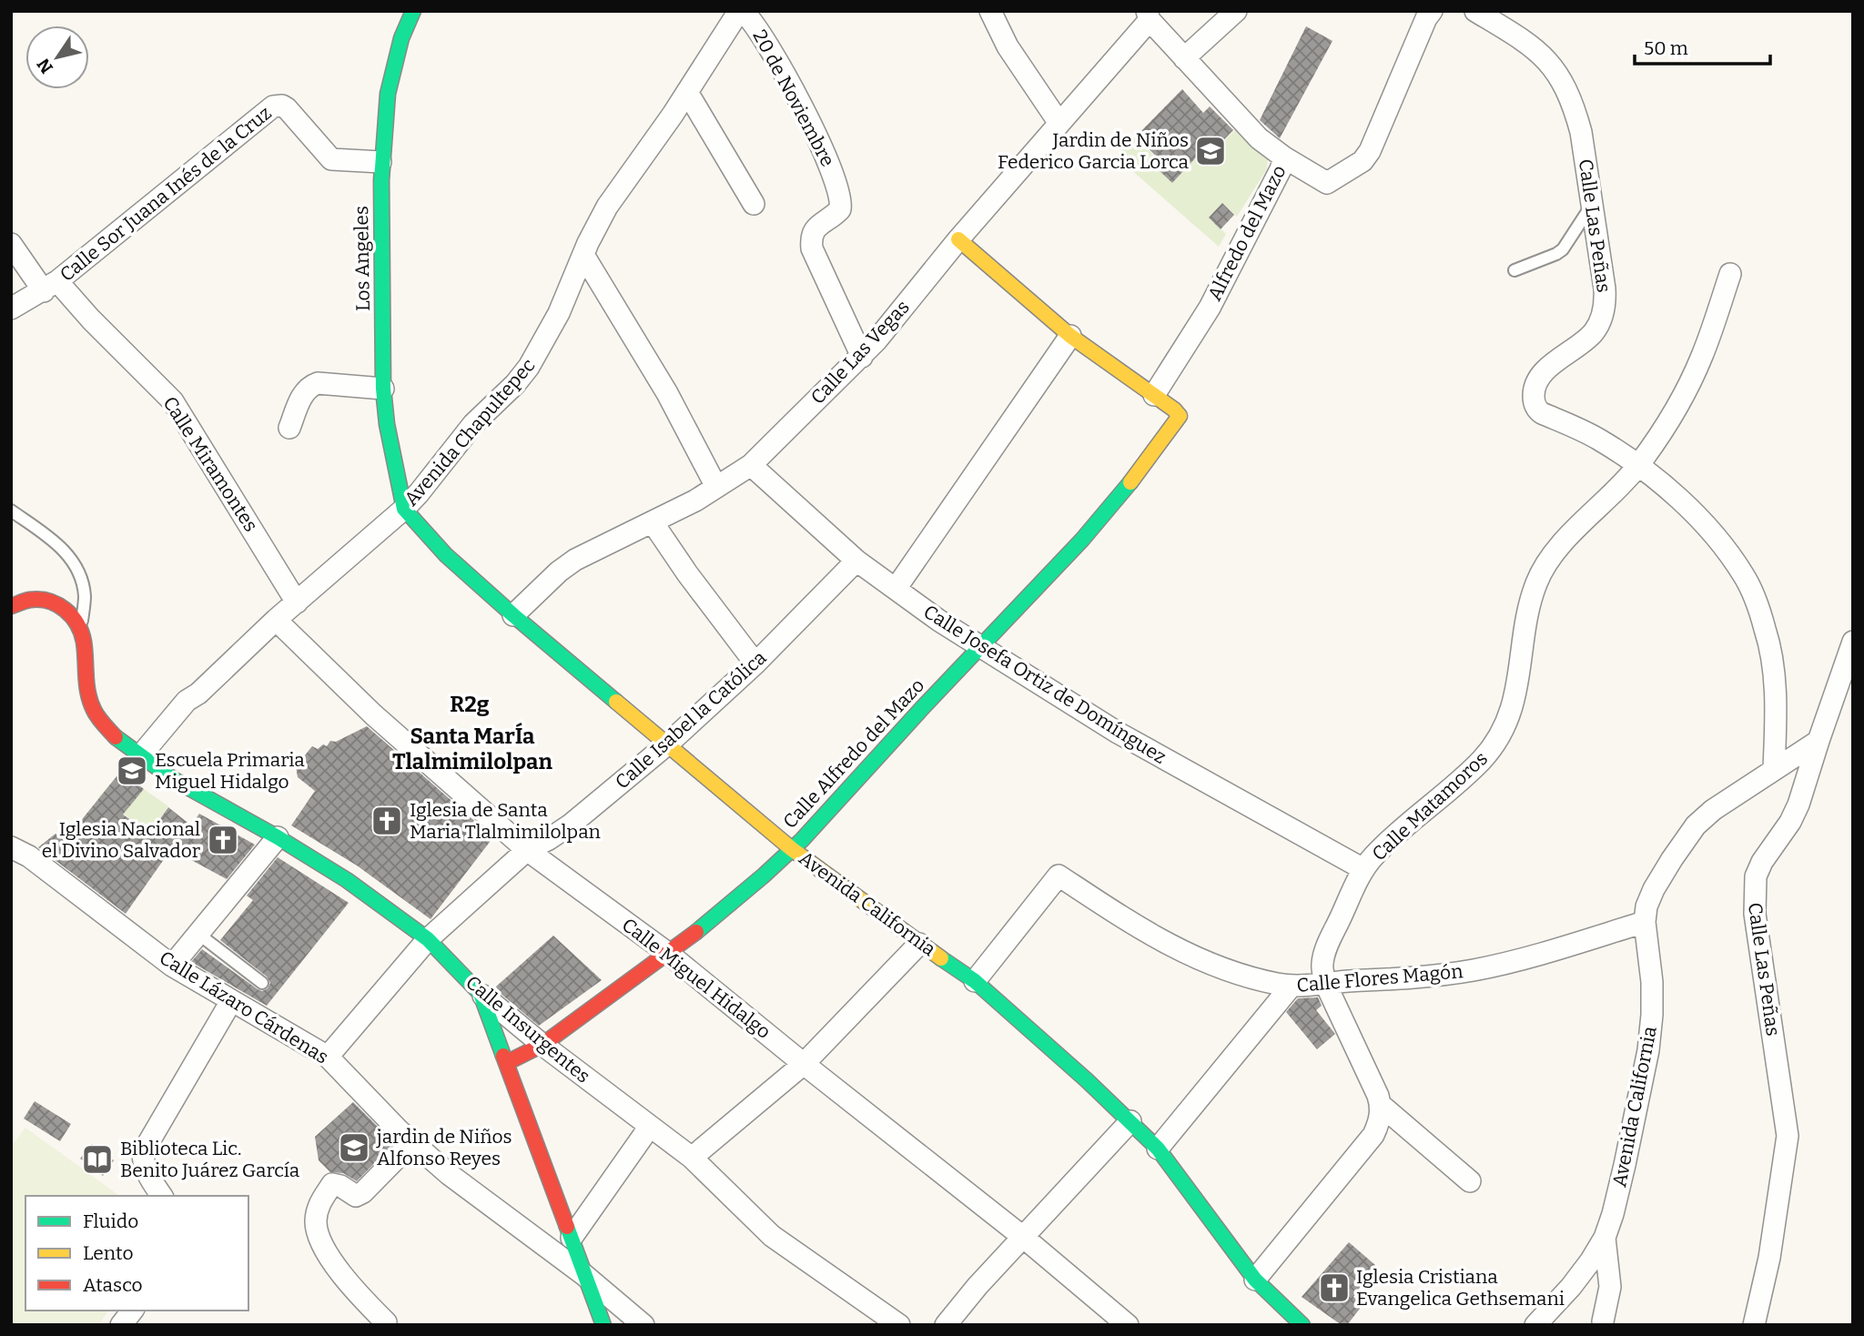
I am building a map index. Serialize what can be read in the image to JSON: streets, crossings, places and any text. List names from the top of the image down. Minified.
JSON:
{"streets":{"street":["20 de Noviembre","Calle Sor Juana Inés de la Cruz","Calle Las Peñas","Alfredo del Mazo","Los Angeles","Calle Las Vegas","Avenida Chapultepec","Calle Miramontes","Calle Josefa Ortiz de Domínguez","Calle Isabel la Católica","Calle Alfredo del Mazo","Calle Matamoros","Avenida California","Calle Miguel Hidalgo","Calle Flores Magón","Calle Lázaro Cárdenas","Calle Insurgentes"]},"crossings":[["20 de Noviembre","Calle Las Vegas"],["20 de Noviembre","Avenida Chapultepec"],["Calle Sor Juana Inés de la Cruz","Los Angeles"],["Calle Sor Juana Inés de la Cruz","Calle Miramontes"],["Calle Las Peñas","Calle Matamoros"],["Calle Las Peñas","Avenida California"],["Alfredo del Mazo","Calle Alfredo del Mazo"],["Los Angeles","Avenida Chapultepec"],["Los Angeles","Avenida California"],["Calle Las Vegas","Calle Josefa Ortiz de Domínguez"],["Calle Las Vegas","Avenida California"],["Avenida Chapultepec","Calle Miramontes"],["Avenida Chapultepec","Avenida California"],["Avenida Chapultepec","Calle Miguel Hidalgo"],["Avenida Chapultepec","Calle Insurgentes"],["Calle Josefa Ortiz de Domínguez","Calle Isabel la Católica"],["Calle Josefa Ortiz de Domínguez","Calle Alfredo del Mazo"],["Calle Josefa Ortiz de Domínguez","Calle Matamoros"],["Calle Isabel la Católica","Avenida California"],["Calle Isabel la Católica","Calle Miguel Hidalgo"],["Calle Isabel la Católica","Calle Lázaro Cárdenas"],["Calle Isabel la Católica","Calle Insurgentes"],["Calle Alfredo del Mazo","Avenida California"],["Calle Alfredo del Mazo","Calle Miguel Hidalgo"],["Calle Alfredo del Mazo","Calle Insurgentes"],["Calle Matamoros","Calle Flores Magón"],["Avenida California","Calle Flores Magón"]],"districts":["R2g","Santa MarÍa Tlalmimilolpan"],"places":{"school or university":["Jardin de Niños Federico Garcia Lorca","Escuela Primaria Miguel Hidalgo","jardin de Niños Alfonso Reyes"],"church":["Iglesia de Santa Maria Tlalmimilolpan","Iglesia Nacional el Divino Salvador","Iglesia Cristiana Evangelica Gethsemani"],"library":["Biblioteca Lic. Benito Juárez García"]},"legend":["Fluido","Lento","Atasco"],"scale_bar":"50 m","north":"bottom left"}
